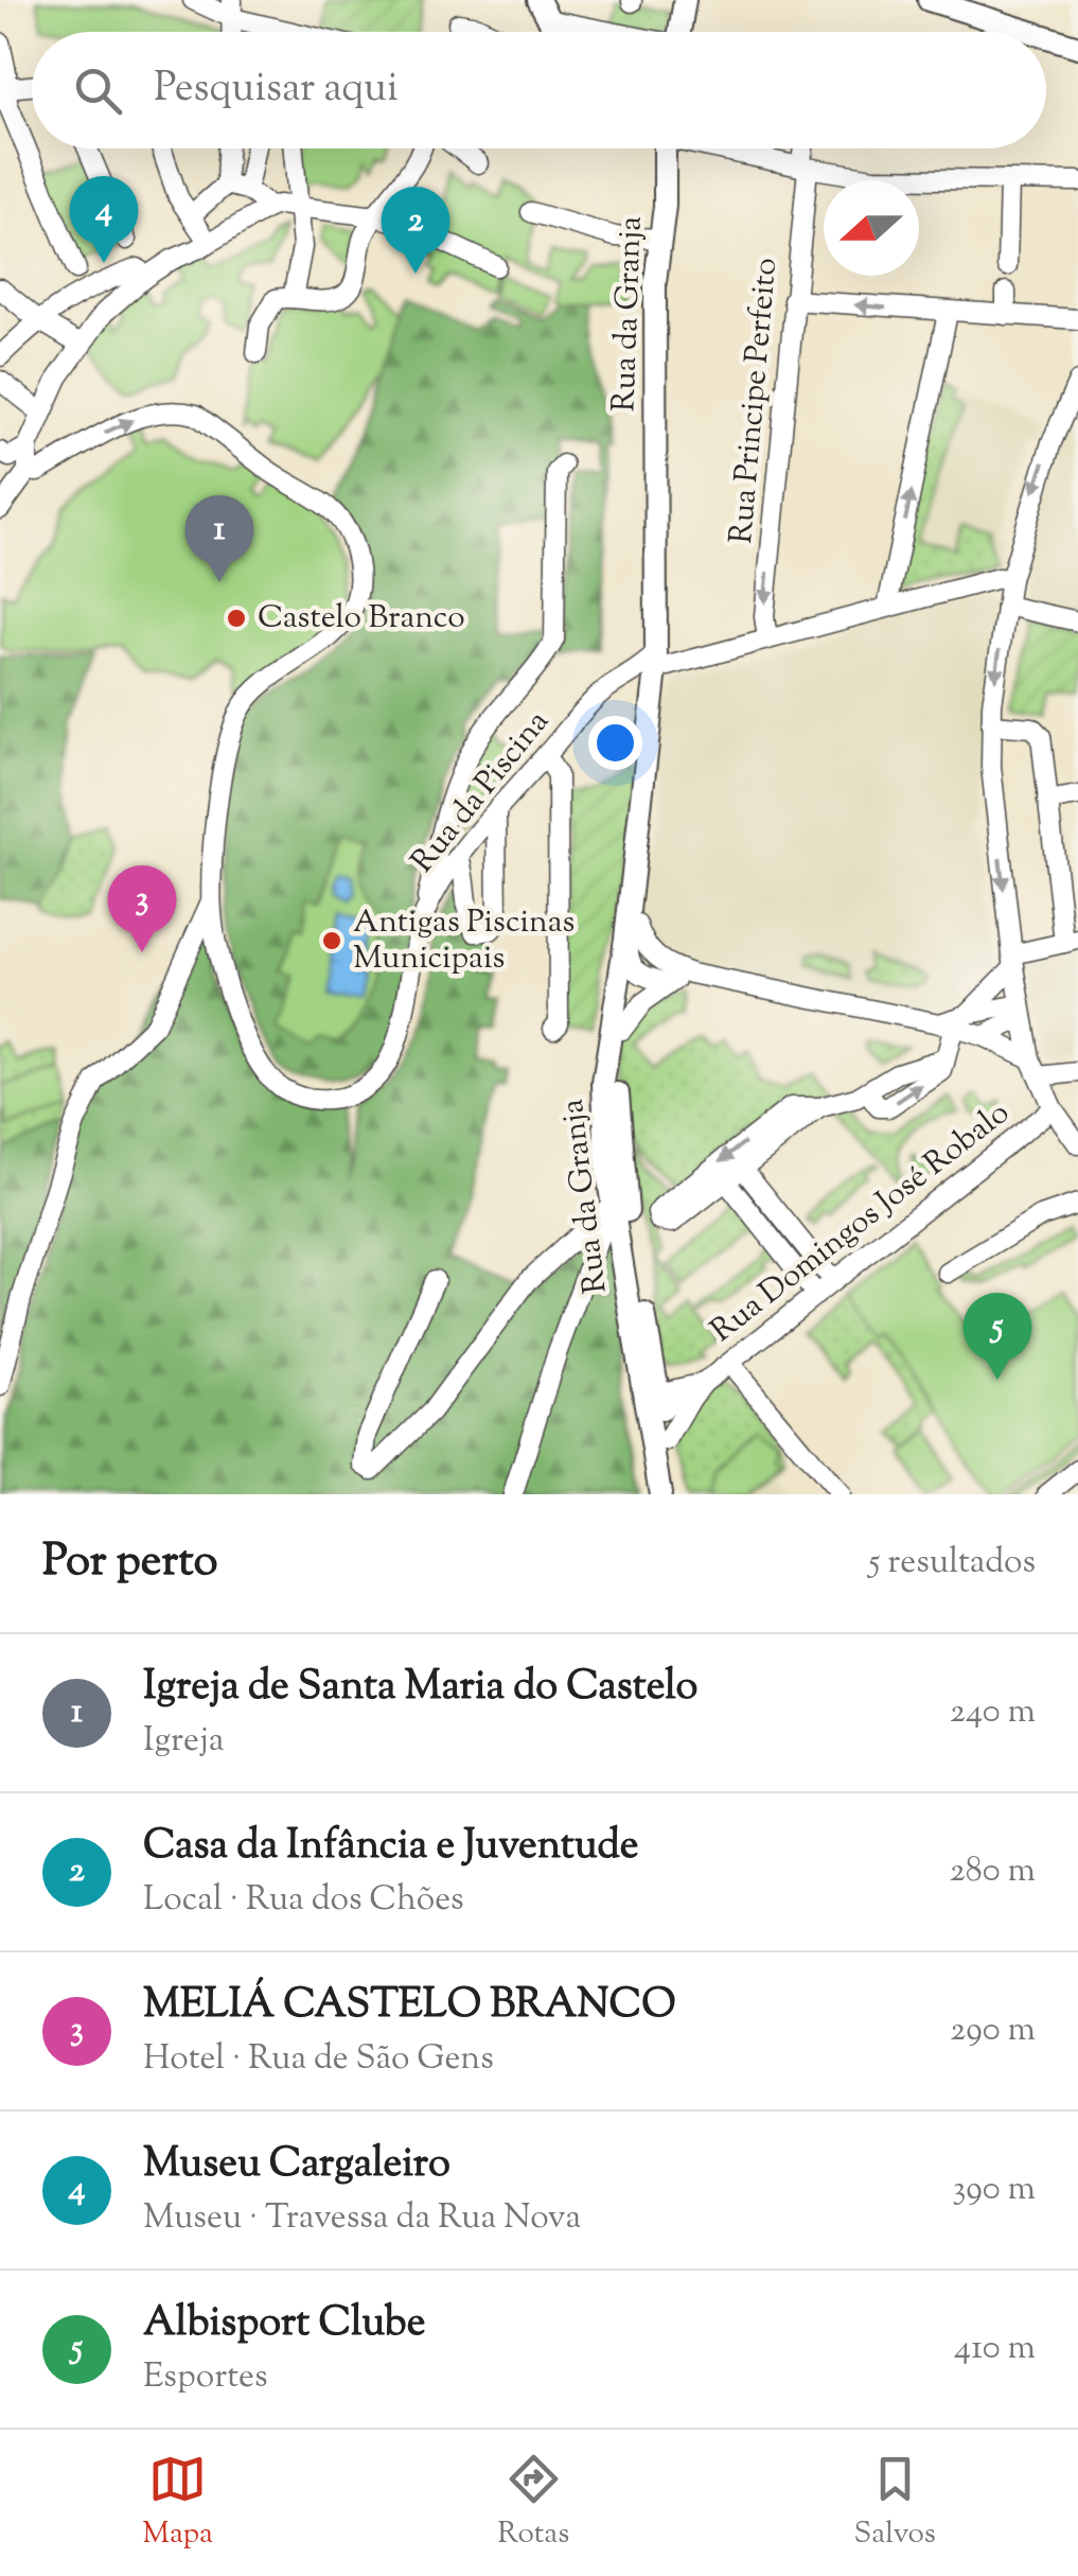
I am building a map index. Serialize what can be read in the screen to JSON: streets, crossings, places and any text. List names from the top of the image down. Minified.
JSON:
{"streets":{"main road":["Rua da Granja"],"street":["Rua Principe Perfeito","Rua da Piscina","Rua Domingos José Robalo"]},"crossings":[["Rua da Granja","Rua da Piscina"]],"places":["Castelo Branco","Antigas Piscinas Municipais"],"north":"left","page":{"search":"Pesquisar aqui","pins":["4","2","1","3","5"],"heading":["Por perto","5 resultados"],"list":[{"mark":"1","name":"Igreja de Santa Maria do Castelo","note":"Igreja","value":"240 m"},{"mark":"2","name":"Casa da Infância e Juventude","note":"Local · Rua dos Chões","value":"280 m"},{"mark":"3","name":"MELIÁ CASTELO BRANCO","note":"Hotel · Rua de São Gens","value":"290 m"},{"mark":"4","name":"Museu Cargaleiro","note":"Museu · Travessa da Rua Nova","value":"390 m"},{"mark":"5","name":"Albisport Clube","note":"Esportes","value":"410 m"}],"nav":["Mapa","Rotas","Salvos"]}}
